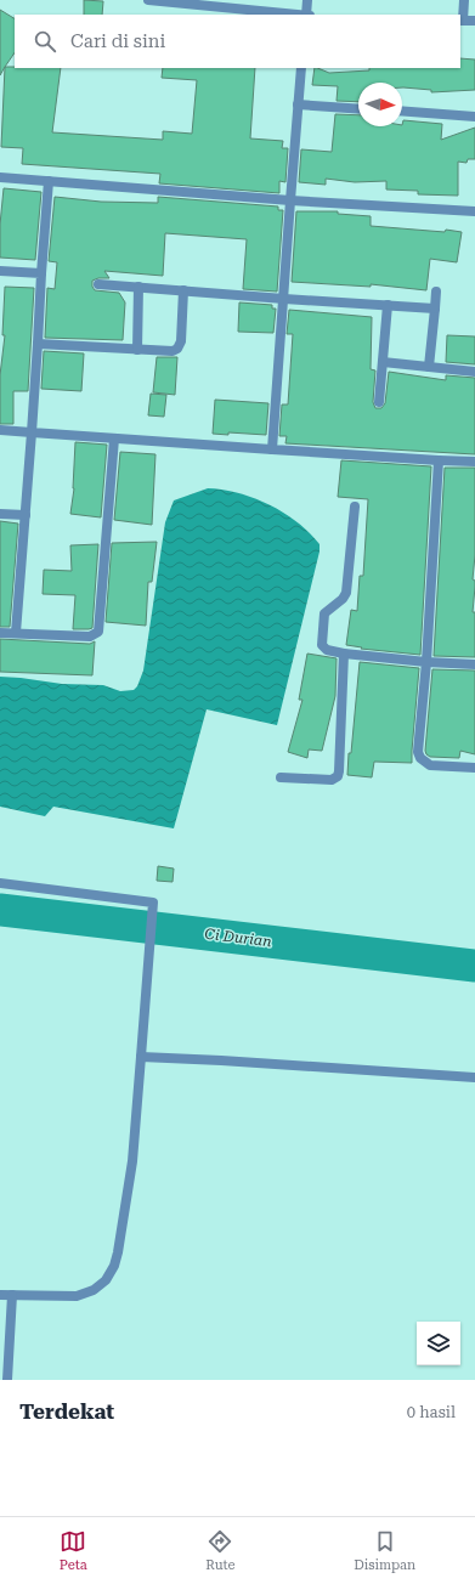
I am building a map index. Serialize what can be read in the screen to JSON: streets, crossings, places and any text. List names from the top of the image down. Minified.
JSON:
{"water":["Ci Durian"],"north":"right","page":{"search":"Cari di sini","heading":["Terdekat","0 hasil"],"nav":["Peta","Rute","Disimpan"]}}
